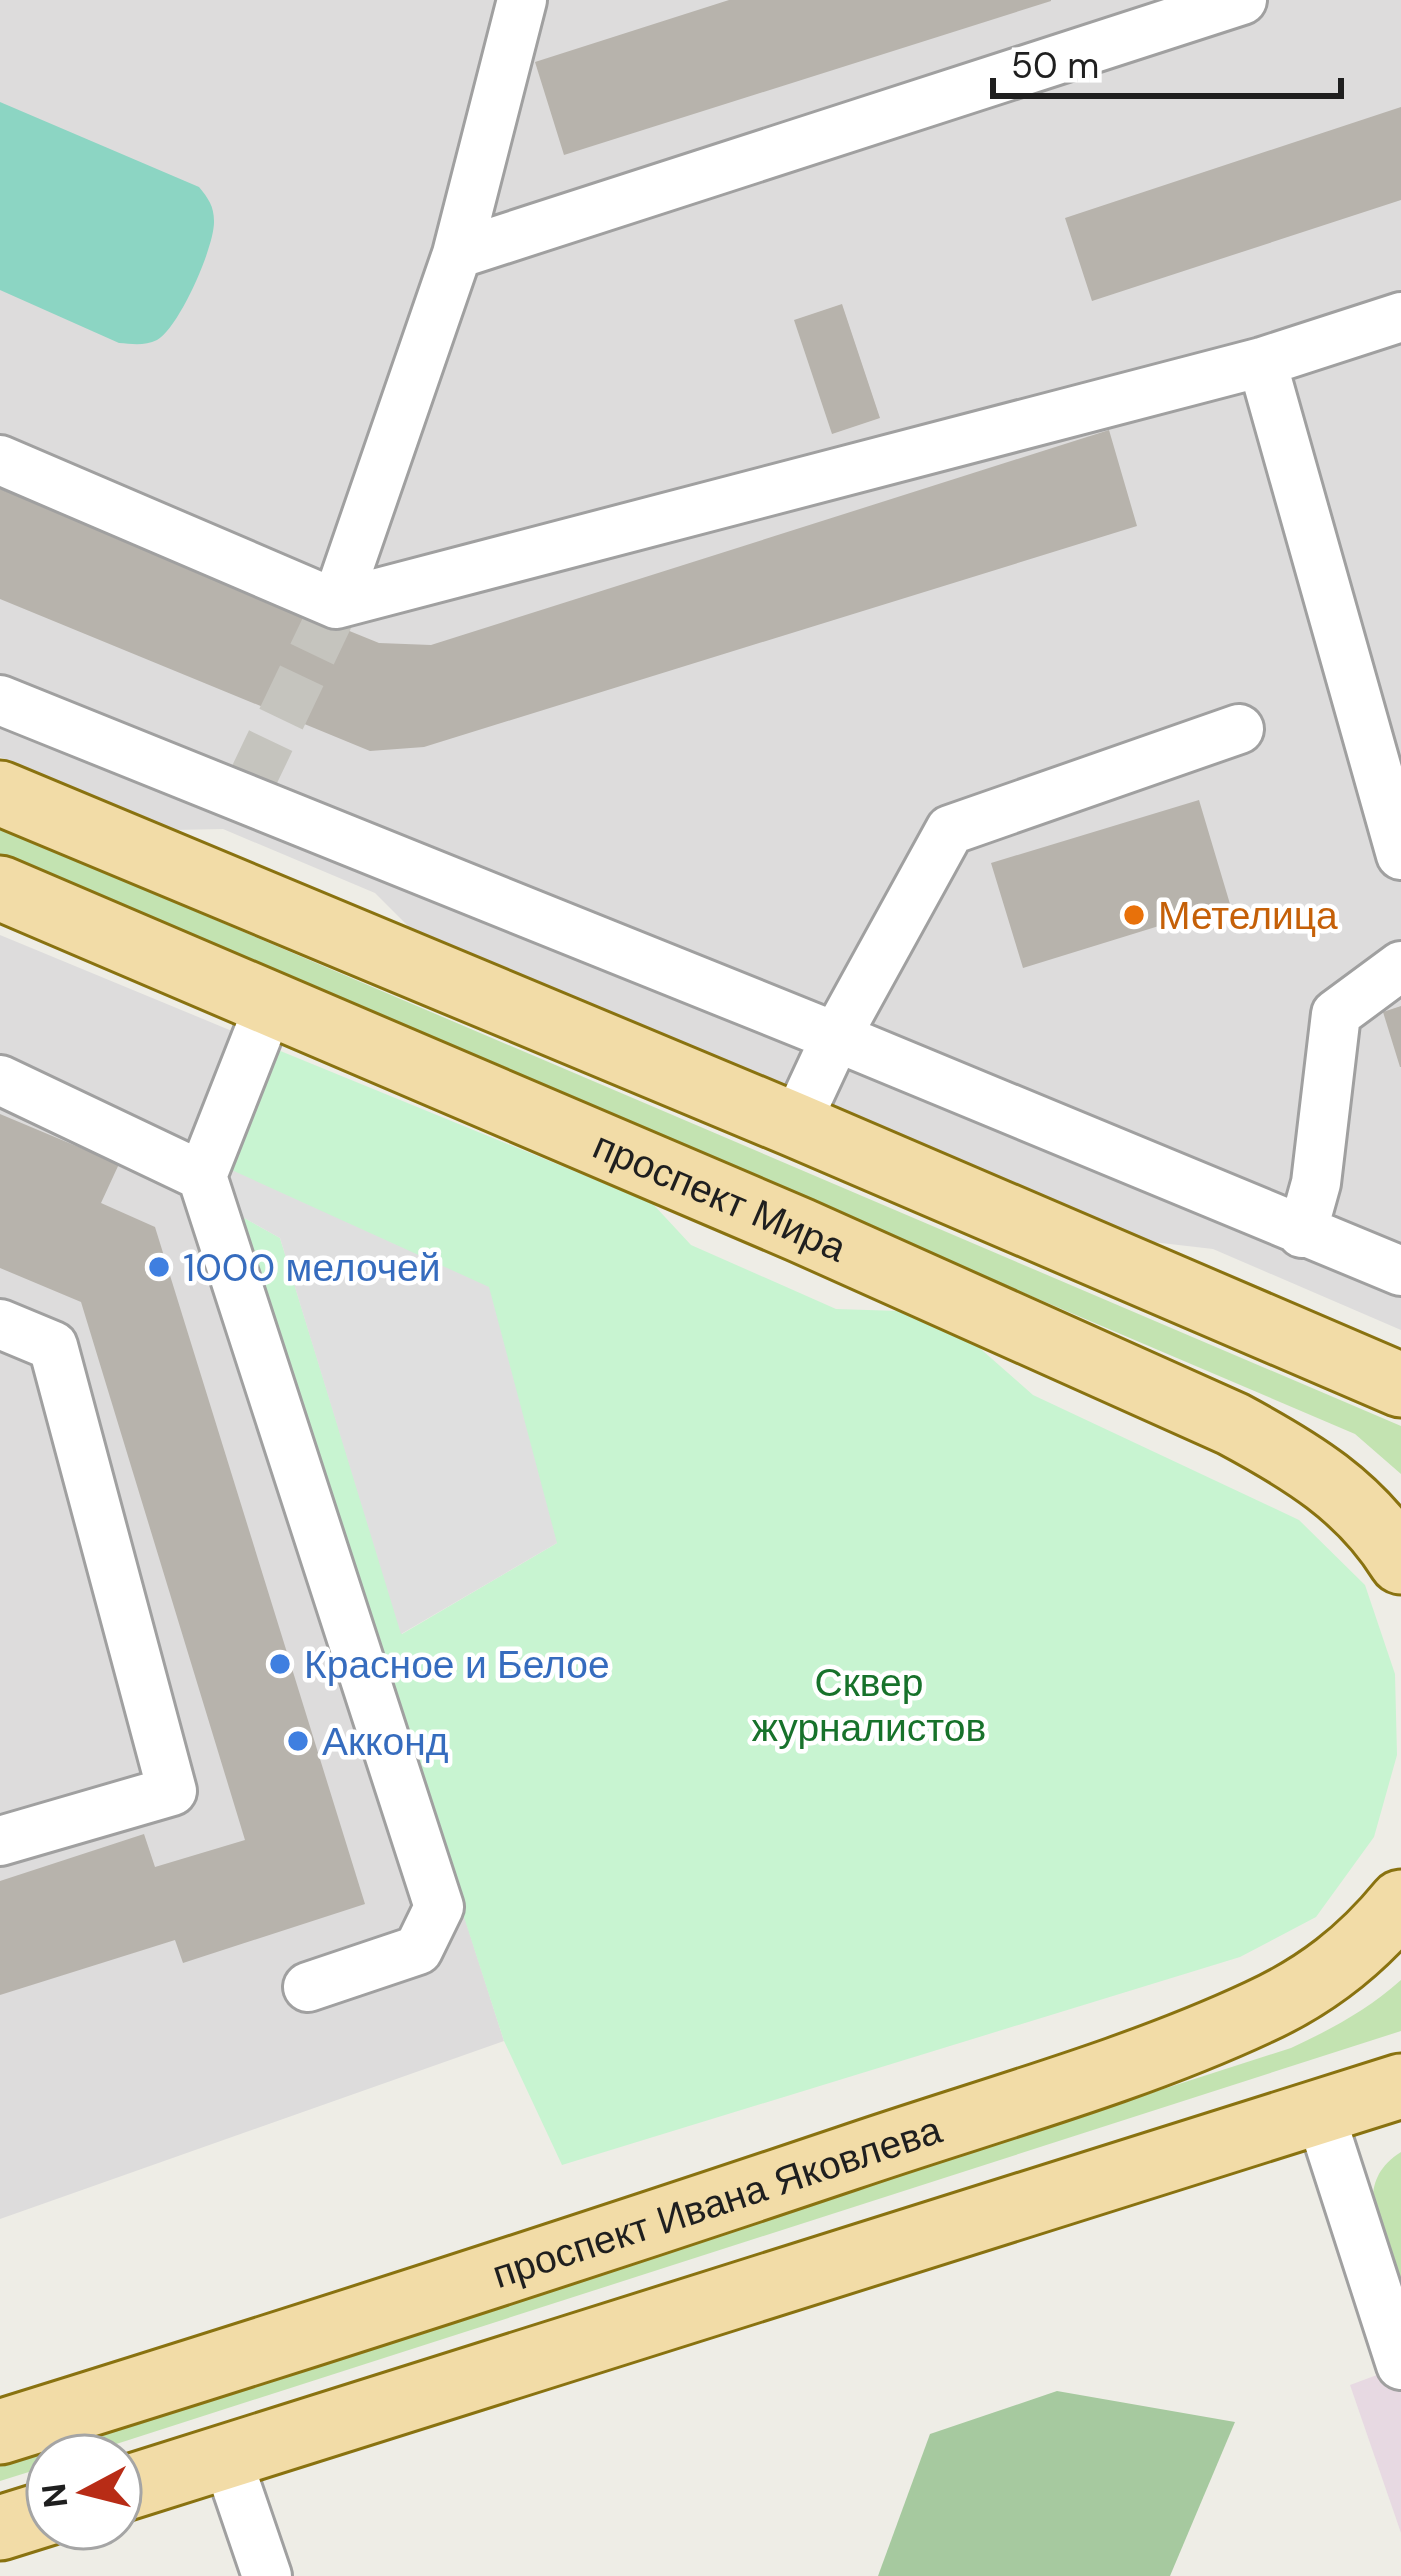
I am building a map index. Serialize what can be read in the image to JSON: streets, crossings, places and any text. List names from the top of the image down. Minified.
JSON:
{"streets":{"main road":["проспект Мира","проспект Ивана Яковлева"]},"parks":["Сквер журналистов"],"places":["Метелица","1000 мелочей","Красное и Белое","Акконд"],"scale_bar":"50 m","north":"left"}
